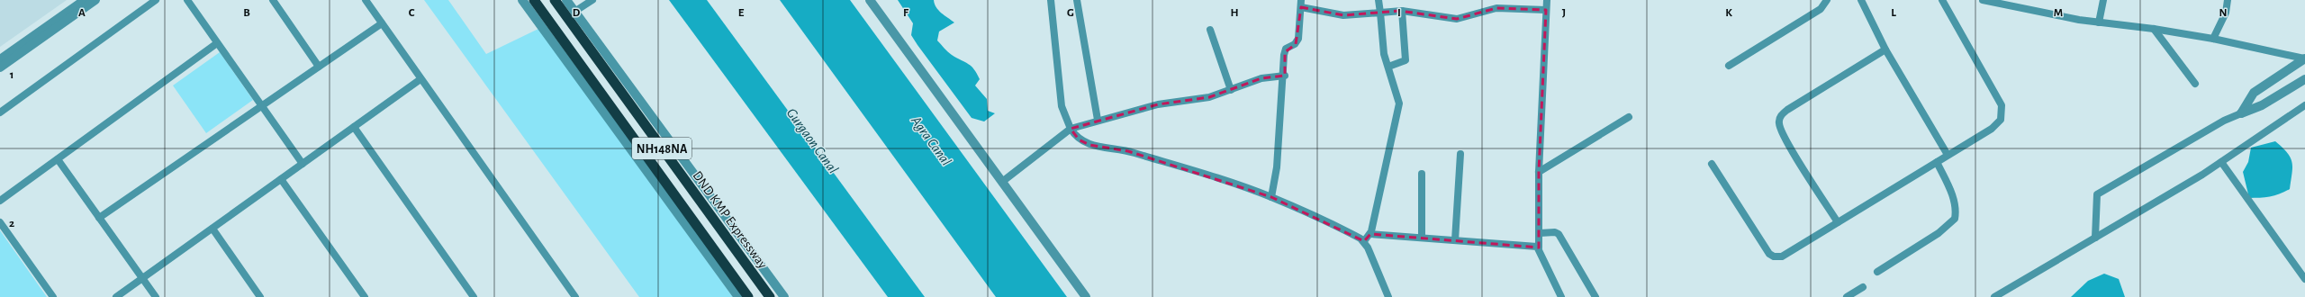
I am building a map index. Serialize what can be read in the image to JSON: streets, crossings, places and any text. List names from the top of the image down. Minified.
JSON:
{"streets":{"highway":["NH148NA","DND KMP Expressway"]},"water":["Gurgaon Canal","Agra Canal"],"grid":{"columns":["A","B","C","D","E","F","G","H","I","J","K","L","M","N"],"rows":["1","2"]}}
